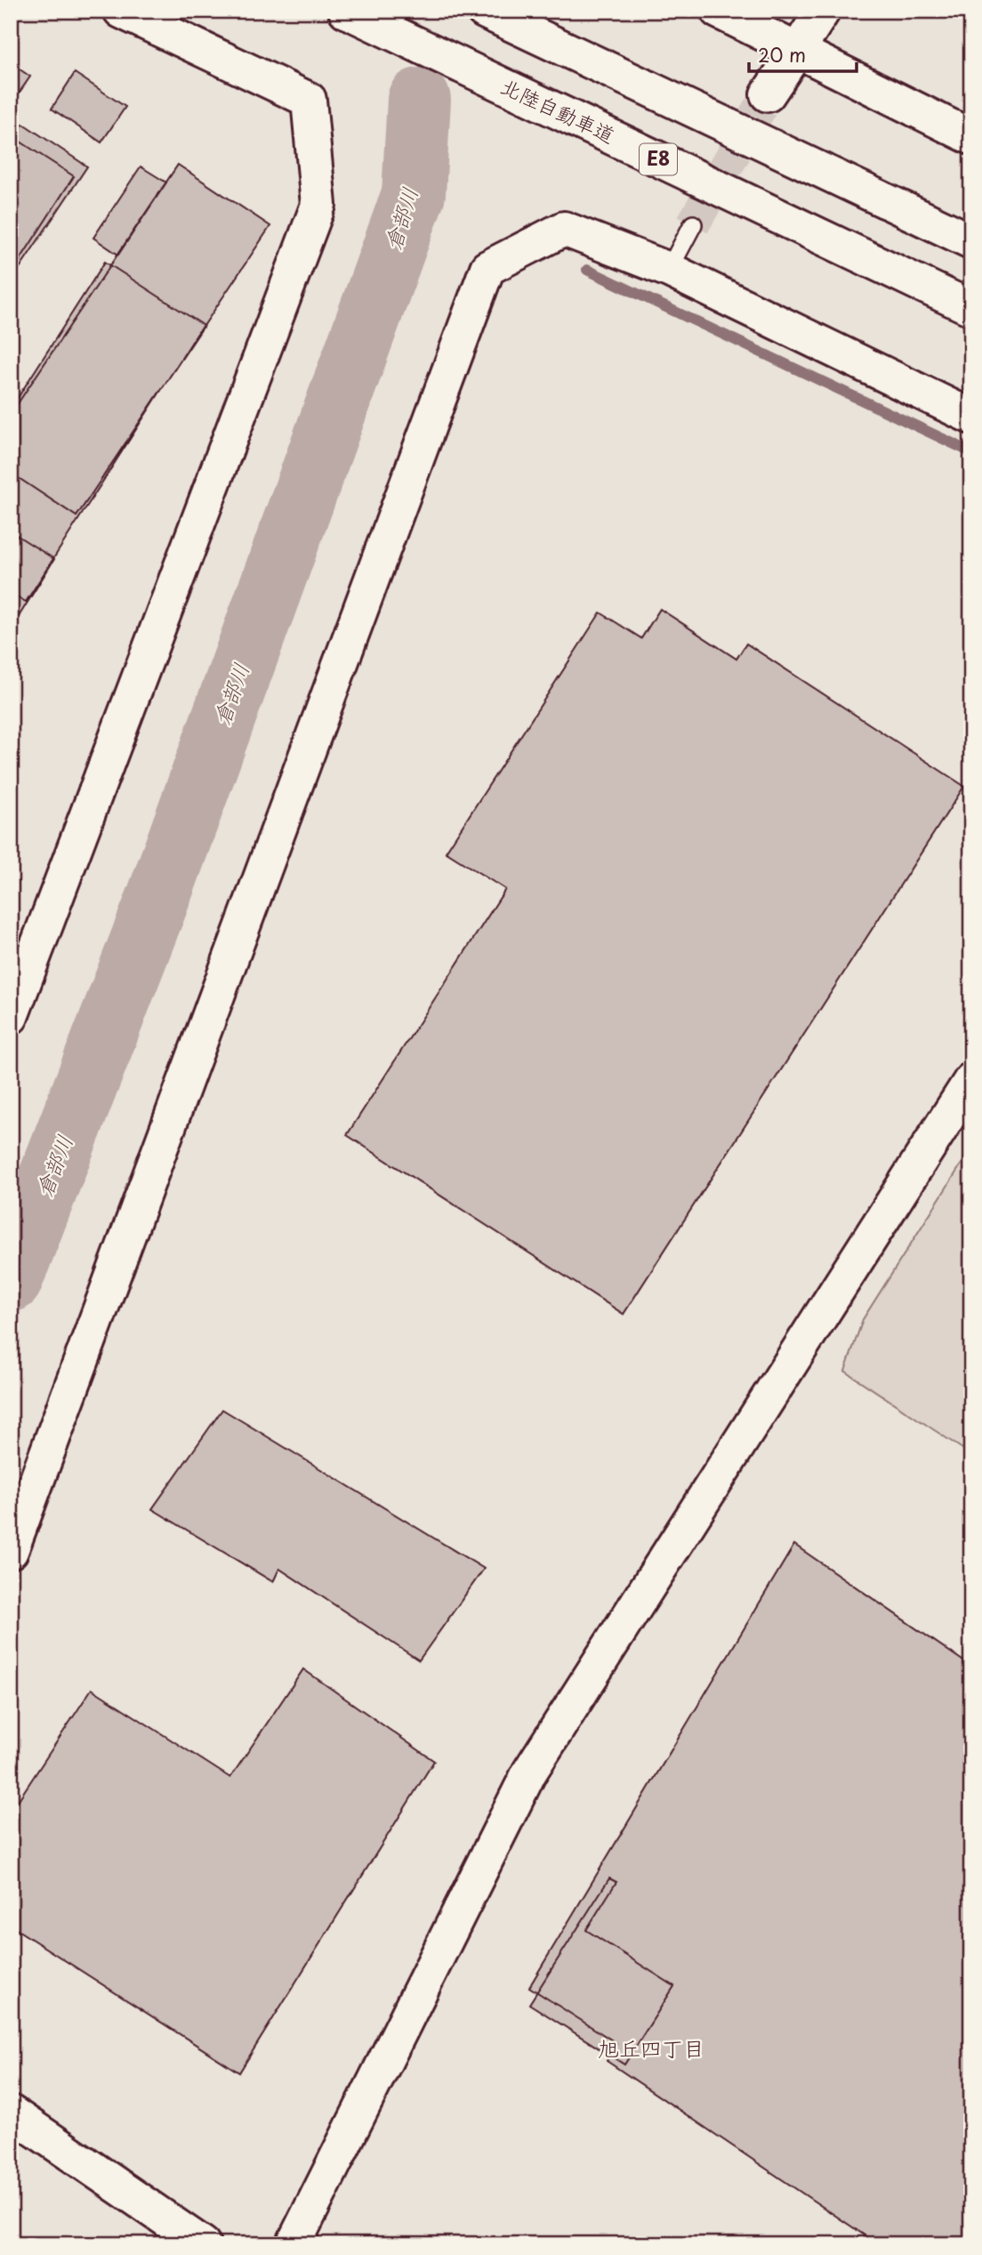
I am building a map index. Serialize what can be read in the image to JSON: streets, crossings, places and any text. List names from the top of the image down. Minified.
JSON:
{"streets":{"main road":["北陸自動車道","E8"]},"districts":["旭丘四丁目"],"water":["倉部川"],"scale_bar":"20 m"}
